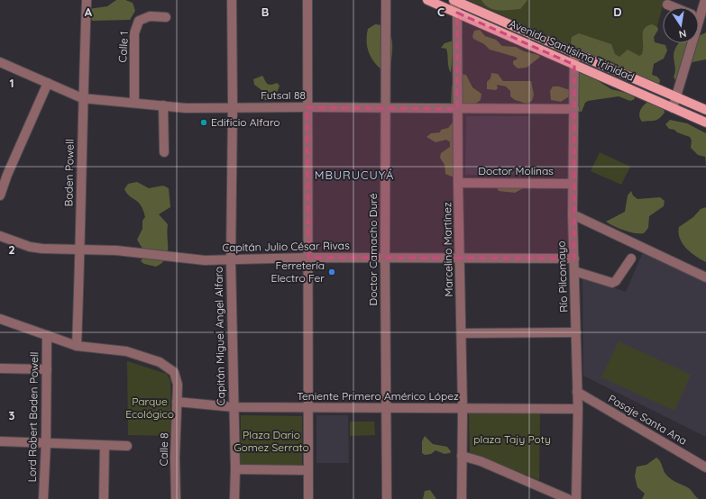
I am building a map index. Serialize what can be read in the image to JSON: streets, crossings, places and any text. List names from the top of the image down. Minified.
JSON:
{"streets":{"main road":["Avenida Santísima Trinidad"],"street":["Calle 1","Futsal 88","Doctor Molinas","Baden Powell","Capitán Julio César Rivas","Doctor Camacho Duré","Marcelino Martínez","Río Pilcomayo","Capitán Miguel Angel Alfaro","Teniente Primero Américo López","Lord Robert Baden Powell","Pasaje Santa Ana","Calle 8"]},"crossings":[["Calle 1","Futsal 88"],["Avenida Santísima Trinidad","Marcelino Martínez"],["Avenida Santísima Trinidad","Río Pilcomayo"],["Futsal 88","Baden Powell"],["Futsal 88","Doctor Camacho Duré"],["Futsal 88","Marcelino Martínez"],["Futsal 88","Río Pilcomayo"],["Futsal 88","Capitán Miguel Angel Alfaro"],["Doctor Molinas","Marcelino Martínez"],["Doctor Molinas","Río Pilcomayo"],["Baden Powell","Capitán Julio César Rivas"],["Baden Powell","Calle 8"],["Capitán Julio César Rivas","Doctor Camacho Duré"],["Capitán Julio César Rivas","Marcelino Martínez"],["Capitán Julio César Rivas","Río Pilcomayo"],["Capitán Julio César Rivas","Capitán Miguel Angel Alfaro"],["Doctor Camacho Duré","Teniente Primero Américo López"],["Marcelino Martínez","Teniente Primero Américo López"],["Río Pilcomayo","Teniente Primero Américo López"],["Río Pilcomayo","Pasaje Santa Ana"],["Capitán Miguel Angel Alfaro","Teniente Primero Américo López"],["Teniente Primero Américo López","Calle 8"]],"districts":["MBURUCUYÁ"],"parks":["Parque Ecológico","Plaza Dario Gomez Serrato","plaza Tajy Poty"],"places":["Edificio Alfaro","Ferretería Electro Fer"],"north":"bottom","grid":{"columns":["A","B","C","D"],"rows":["1","2","3"]}}
